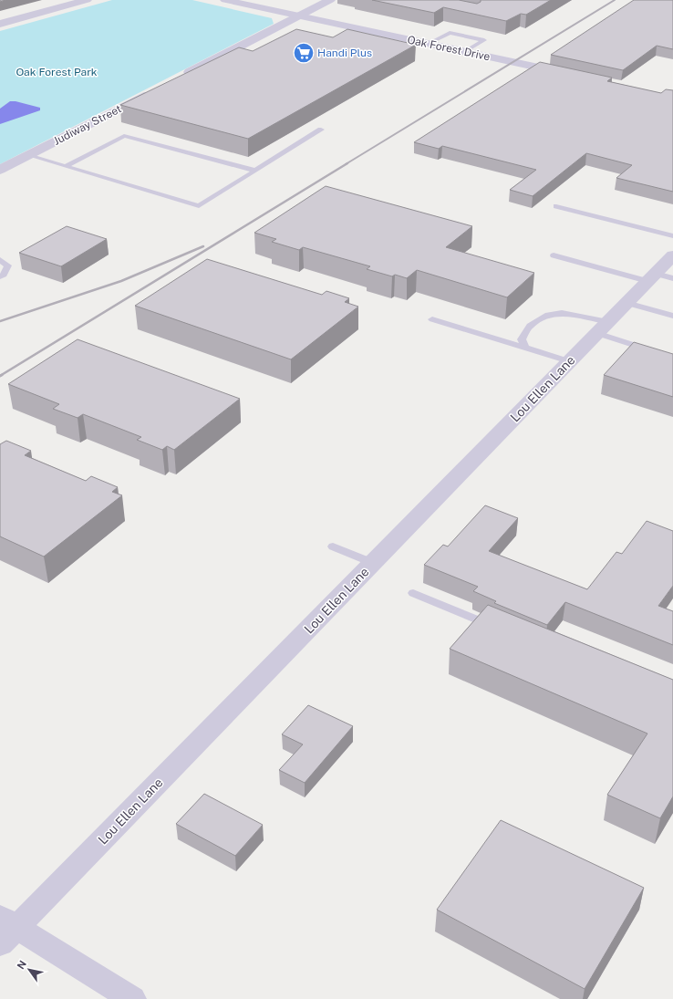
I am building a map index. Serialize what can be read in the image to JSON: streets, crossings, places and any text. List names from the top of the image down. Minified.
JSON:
{"streets":{"street":["Oak Forest Drive","Judiway Street","Lou Ellen Lane"]},"parks":["Oak Forest Park"],"places":{"supermarket":["Handi Plus"]},"north":"top left"}
